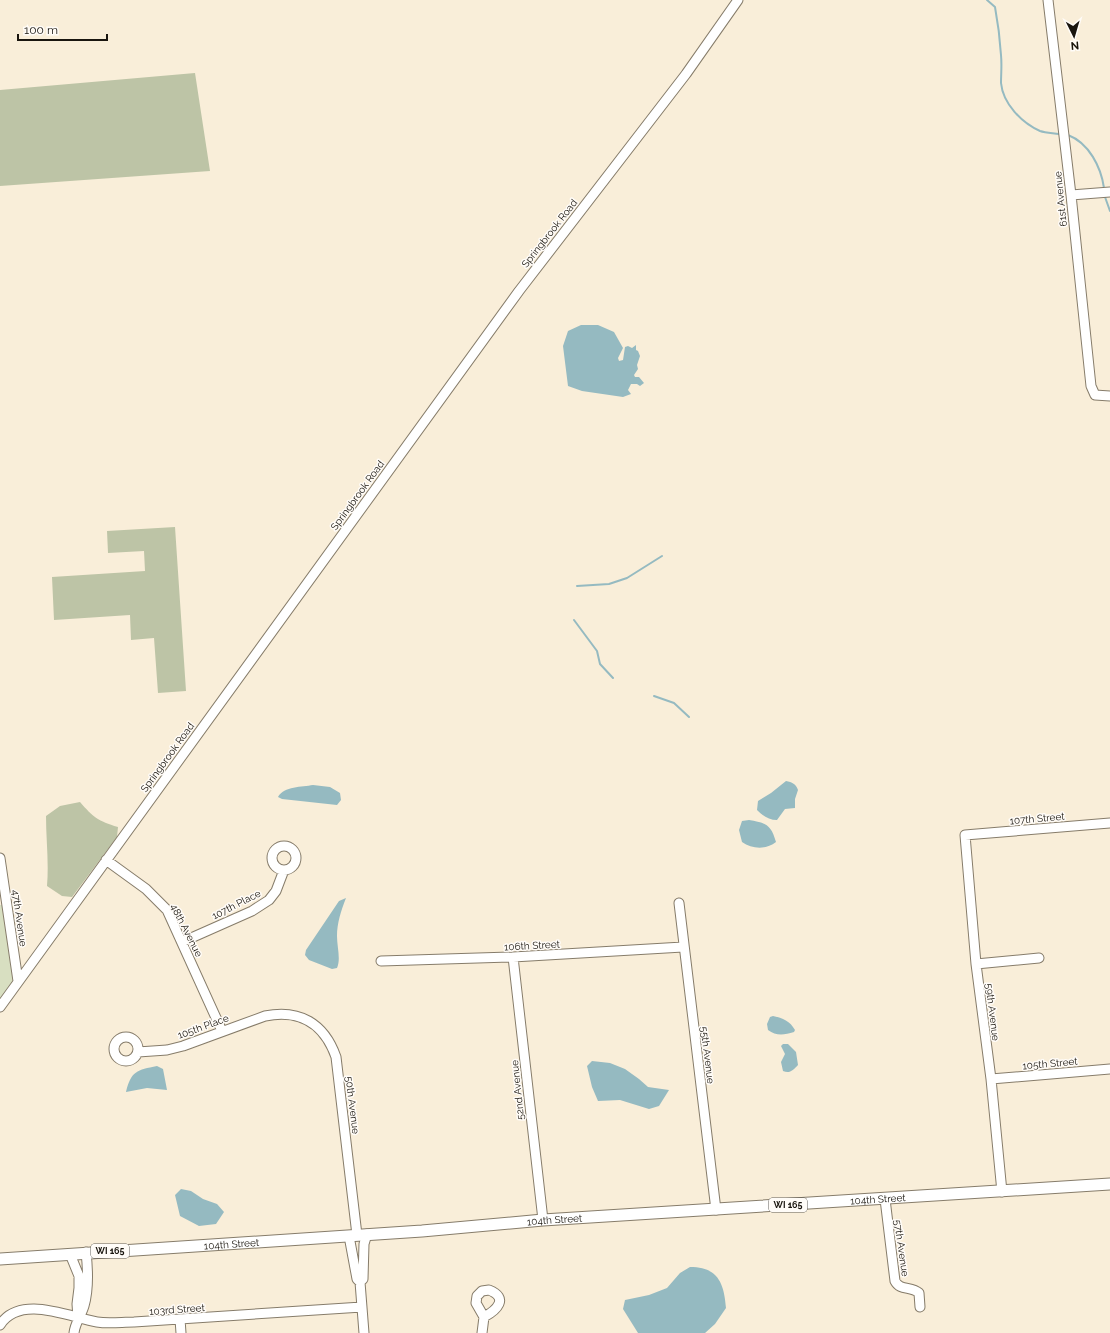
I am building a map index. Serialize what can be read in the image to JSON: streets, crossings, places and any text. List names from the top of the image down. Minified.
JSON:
{"streets":{"main road":["104th Street","WI 165"],"street":["61st Avenue","Springbrook Road","107th Street","107th Place","47th Avenue","48th Avenue","106th Street","59th Avenue","105th Place","55th Avenue","105th Street","52nd Avenue","50th Avenue","57th Avenue","103rd Street"]},"crossings":[["Springbrook Road","47th Avenue"],["Springbrook Road","48th Avenue"],["107th Street","59th Avenue"],["107th Place","48th Avenue"],["48th Avenue","105th Place"],["106th Street","55th Avenue"],["106th Street","52nd Avenue"],["59th Avenue","105th Street"],["59th Avenue","104th Street"],["105th Place","50th Avenue"],["55th Avenue","104th Street"],["52nd Avenue","104th Street"],["50th Avenue","104th Street"],["104th Street","57th Avenue"]],"scale_bar":"100 m","north":"bottom"}
